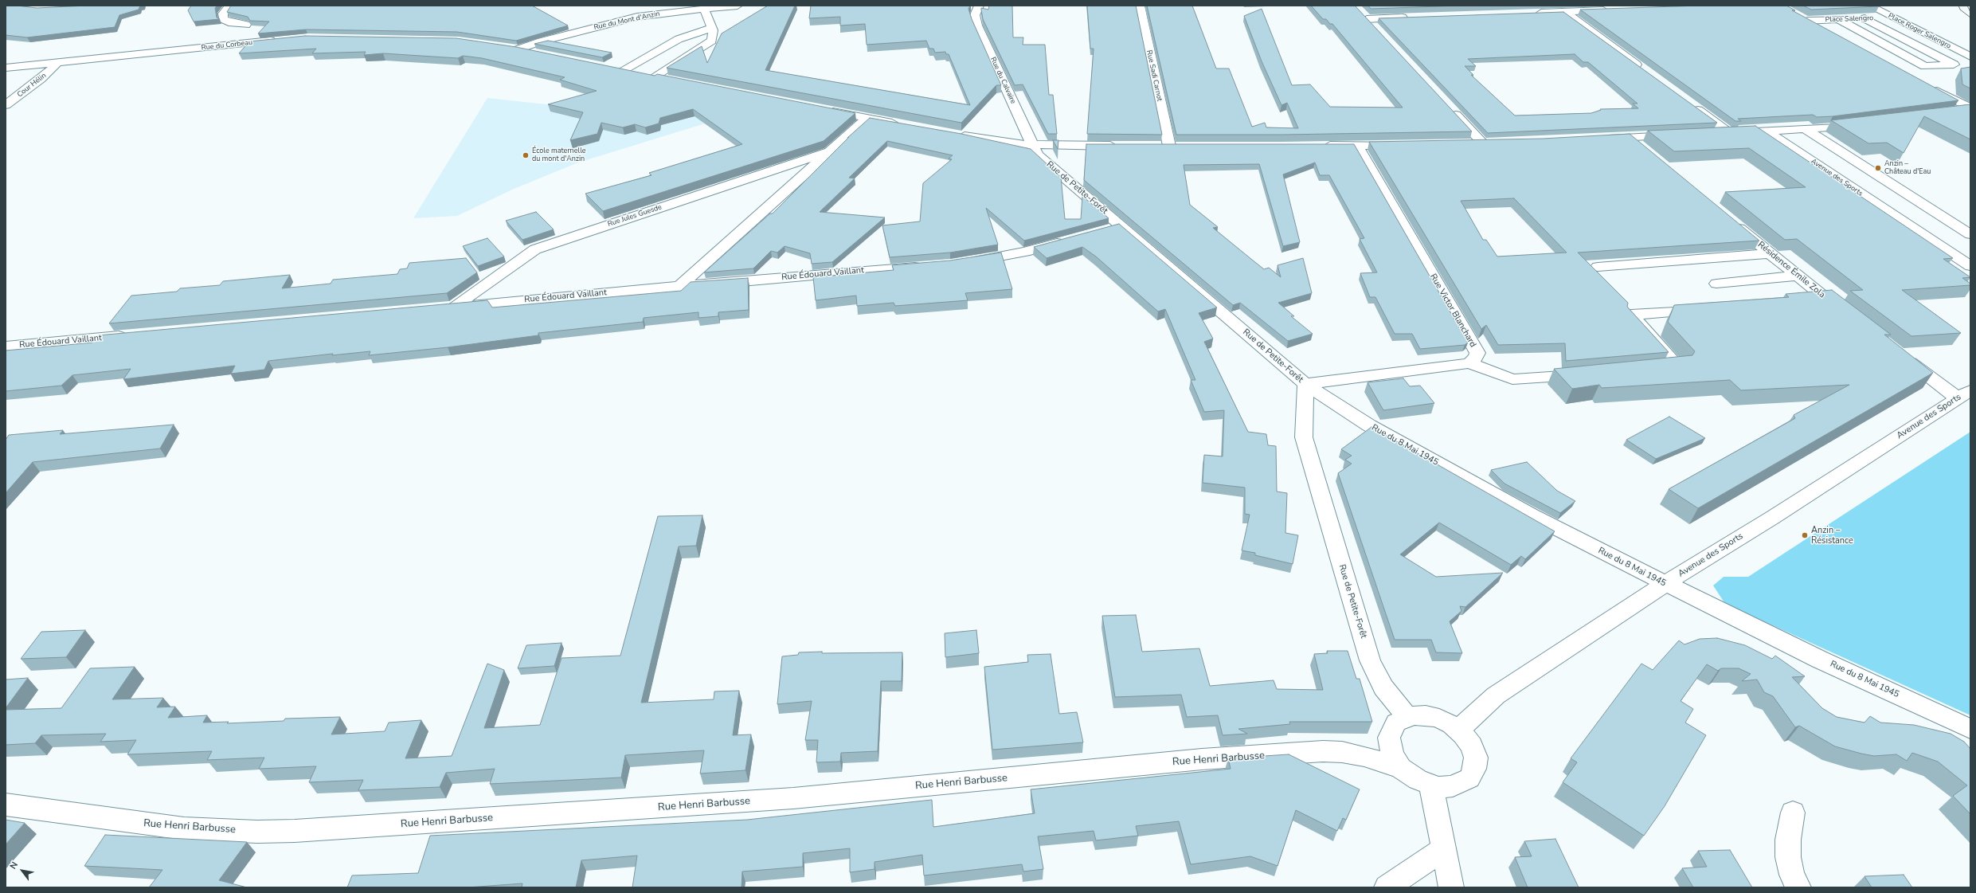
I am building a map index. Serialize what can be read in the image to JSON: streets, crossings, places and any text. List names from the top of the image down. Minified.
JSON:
{"streets":{"street":["Place Salengro","Rue du Mont d'Anzin","Place Roger Salengro","Rue du Corbeau","Rue Sadi Carnot","Rue du Calvaire","Cour Hélin","Avenue des Sports","Rue de Petite-Forêt","Rue Jules Guesde","Résidence Émile Zola","Rue Édouard Vaillant","Rue Victor Blanchard","Rue du 8 Mai 1945","Rue Henri Barbusse"]},"crossings":[["Place Salengro","Place Roger Salengro"],["Rue du Corbeau","Cour Hélin"],["Rue du Calvaire","Rue de Petite-Forêt"],["Avenue des Sports","Rue de Petite-Forêt"],["Avenue des Sports","Rue du 8 Mai 1945"],["Avenue des Sports","Rue Henri Barbusse"],["Rue de Petite-Forêt","Rue du 8 Mai 1945"],["Rue de Petite-Forêt","Rue Henri Barbusse"],["Rue Jules Guesde","Rue Édouard Vaillant"]],"places":["École maternelle du mont d'Anzin","Anzin – Château d'Eau","Anzin – Résistance"],"north":"top left"}
